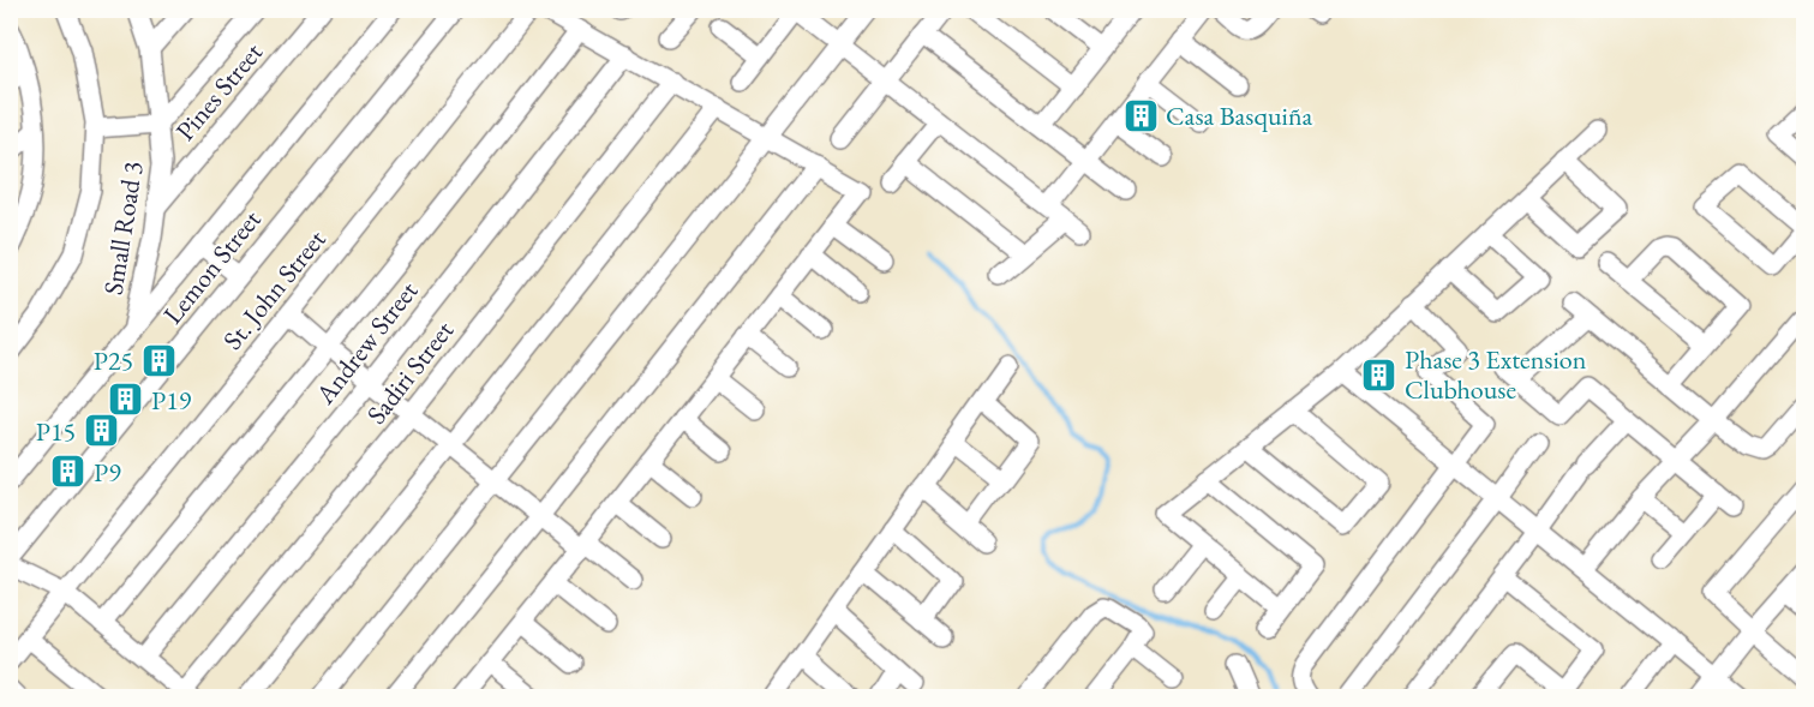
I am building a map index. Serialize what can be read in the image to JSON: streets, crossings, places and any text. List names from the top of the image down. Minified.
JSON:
{"streets":{"street":["Pines Street","Small Road 3","Lemon Street","St. John Street","Andrew Street","Sadiri Street"]},"crossings":[["Pines Street","Small Road 3"]],"places":{"building":["Casa Basquiña","P25","Phase 3 Extension Clubhouse","P19","P15","P9"]}}
